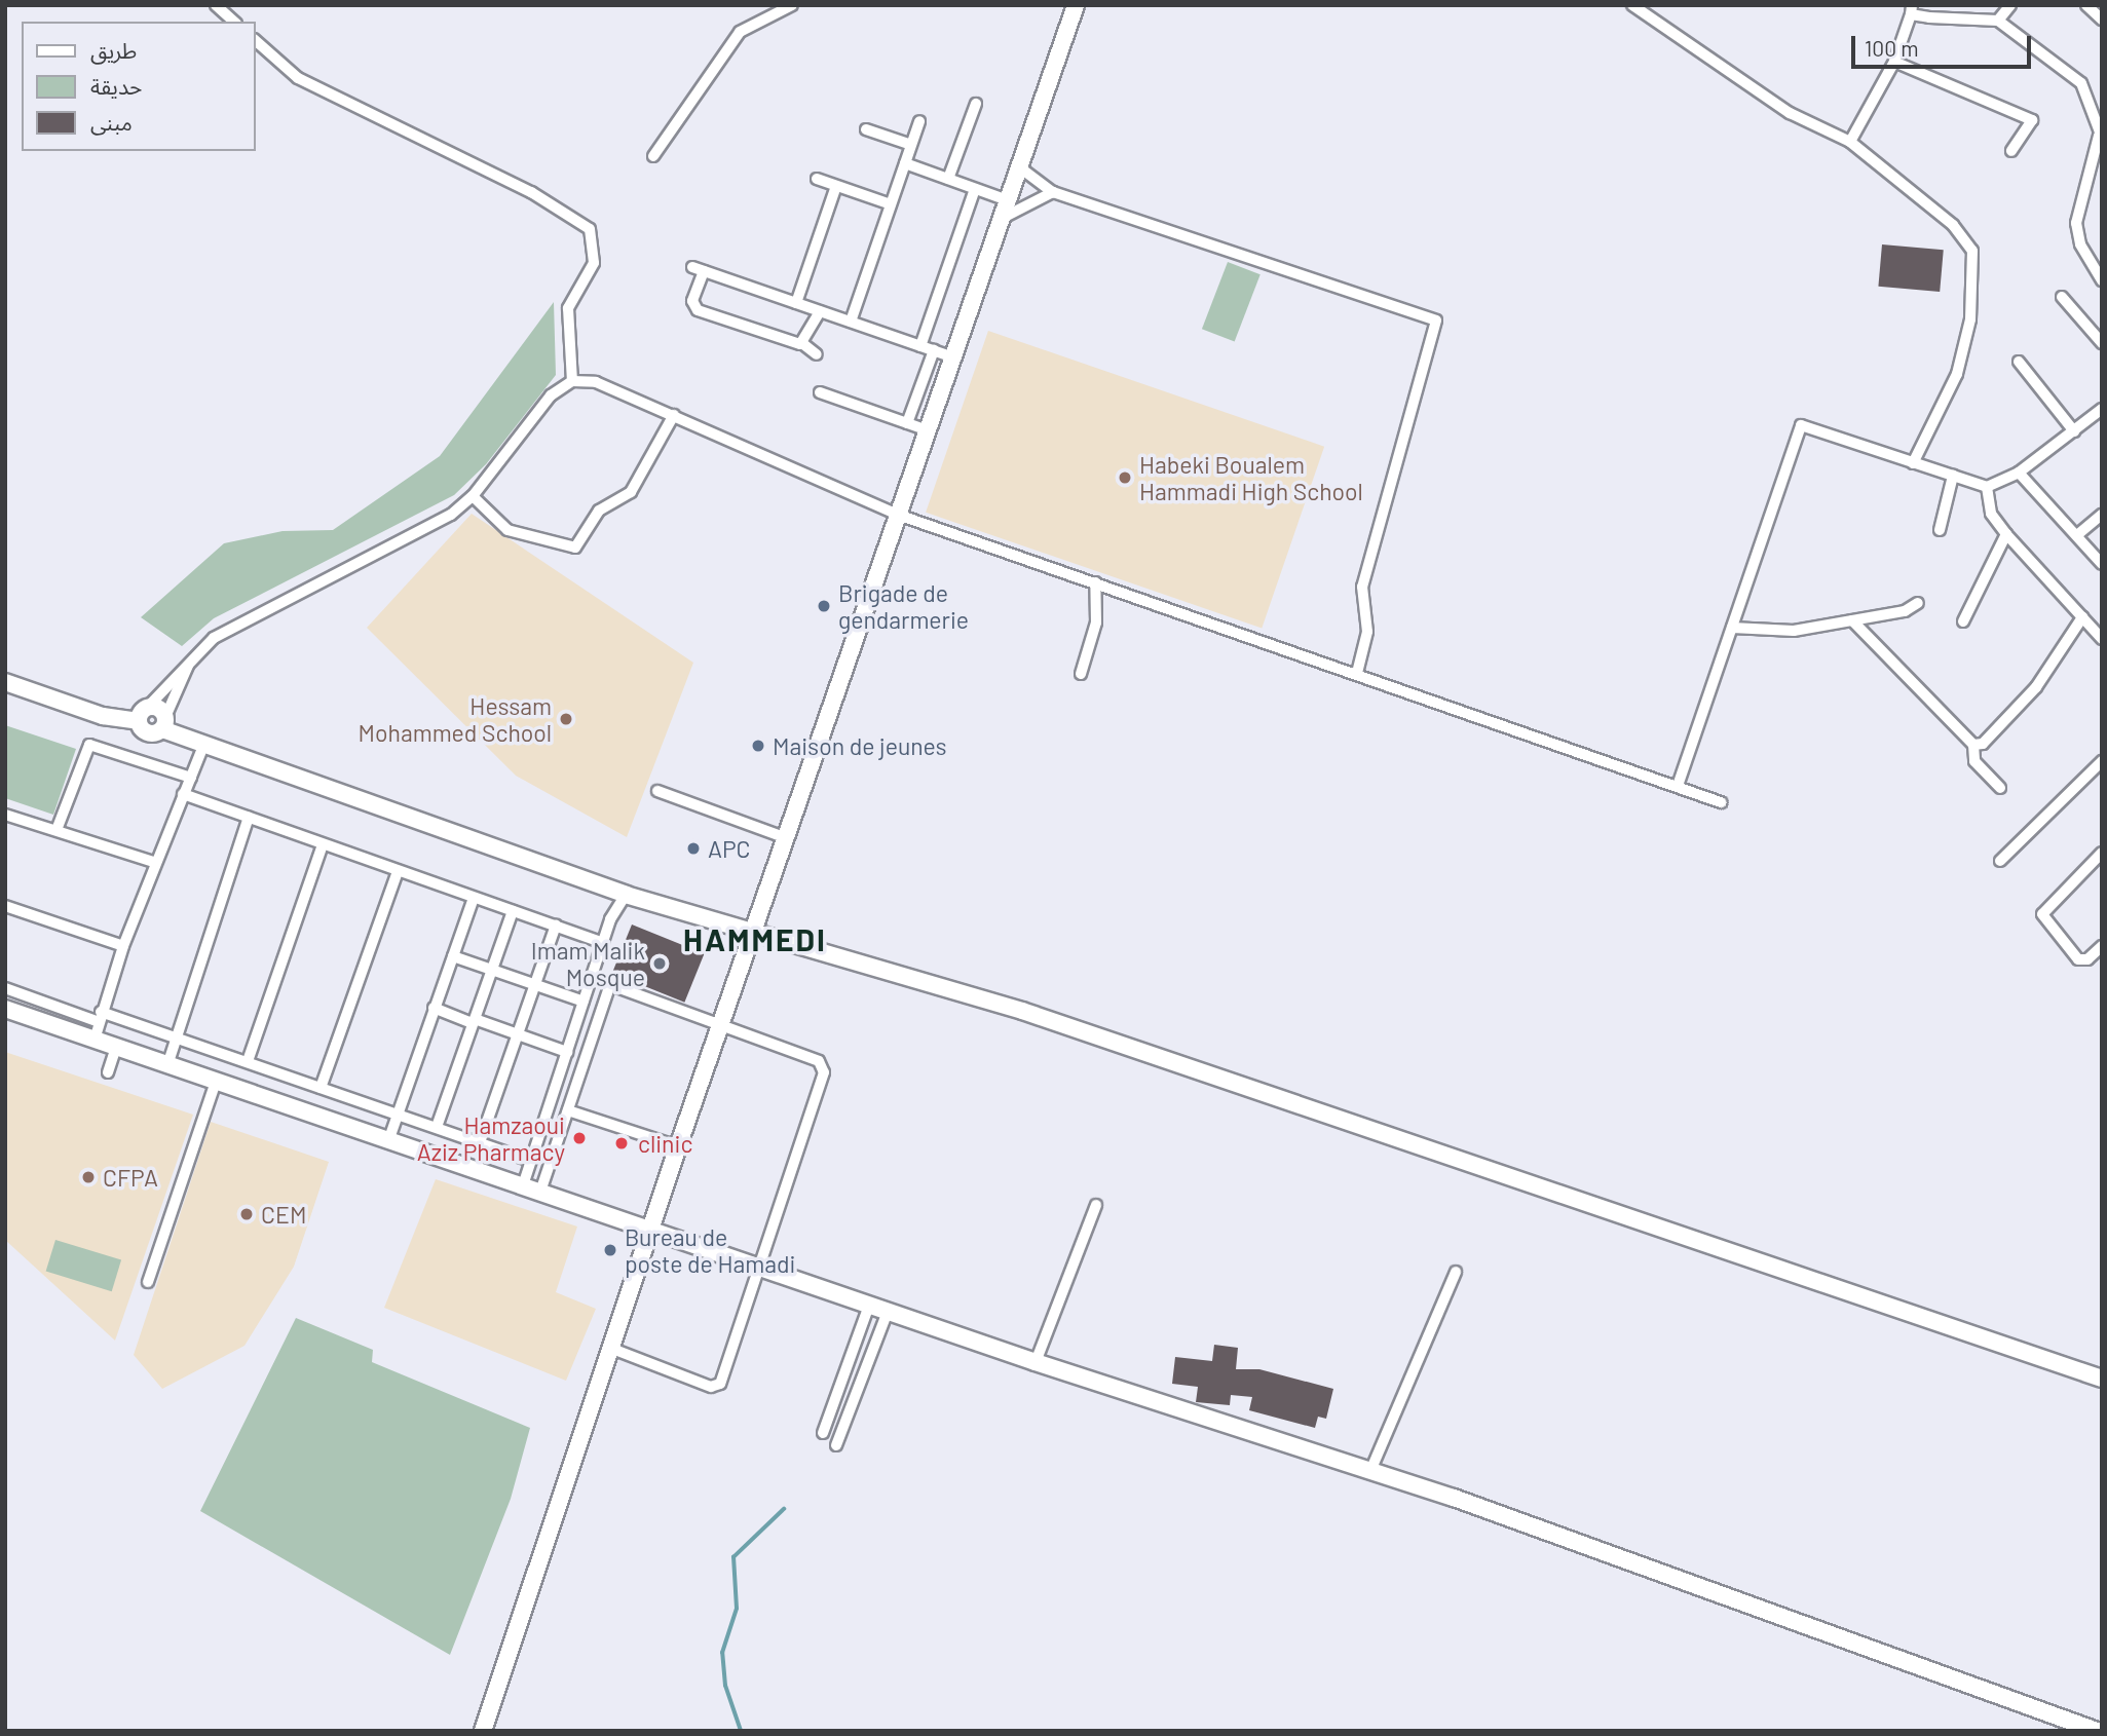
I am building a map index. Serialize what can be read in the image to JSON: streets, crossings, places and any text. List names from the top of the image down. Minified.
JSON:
{"districts":["HAMMEDI"],"places":["Habeki Boualem Hammadi High School","Brigade de gendarmerie","Hessam Mohammed School","Maison de jeunes","APC","Imam Malik Mosque","Hamzaoui Aziz Pharmacy","clinic","CFPA","CEM","Bureau de poste de Hamadi"],"legend":["طريق","حديقة","مبنى"],"scale_bar":"100 m"}
